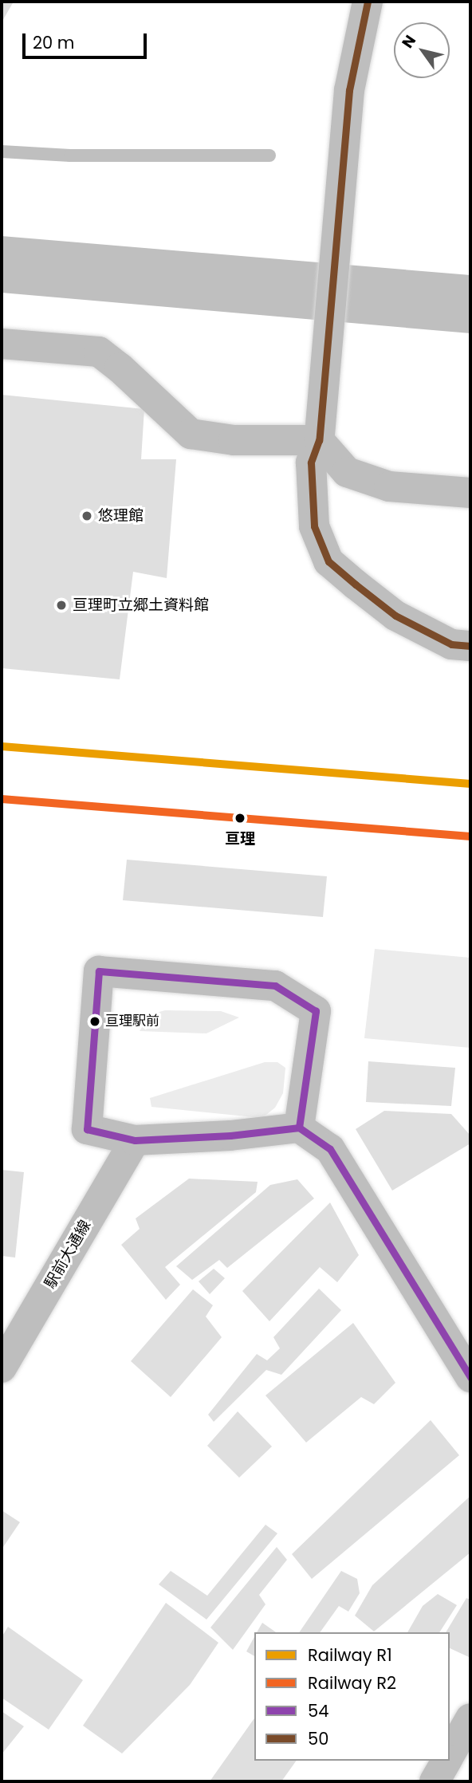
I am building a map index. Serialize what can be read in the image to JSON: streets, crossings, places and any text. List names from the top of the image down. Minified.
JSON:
{"streets":{"street":["駅前大通線"]},"places":["悠理館","亘理町立郷土資料館","亘理","亘理駅前"],"lines":["transit line 50","rail line R1","rail line R2","transit line 54"],"legend":["Railway R1","Railway R2","54","50"],"scale_bar":"20 m","north":"top left"}
